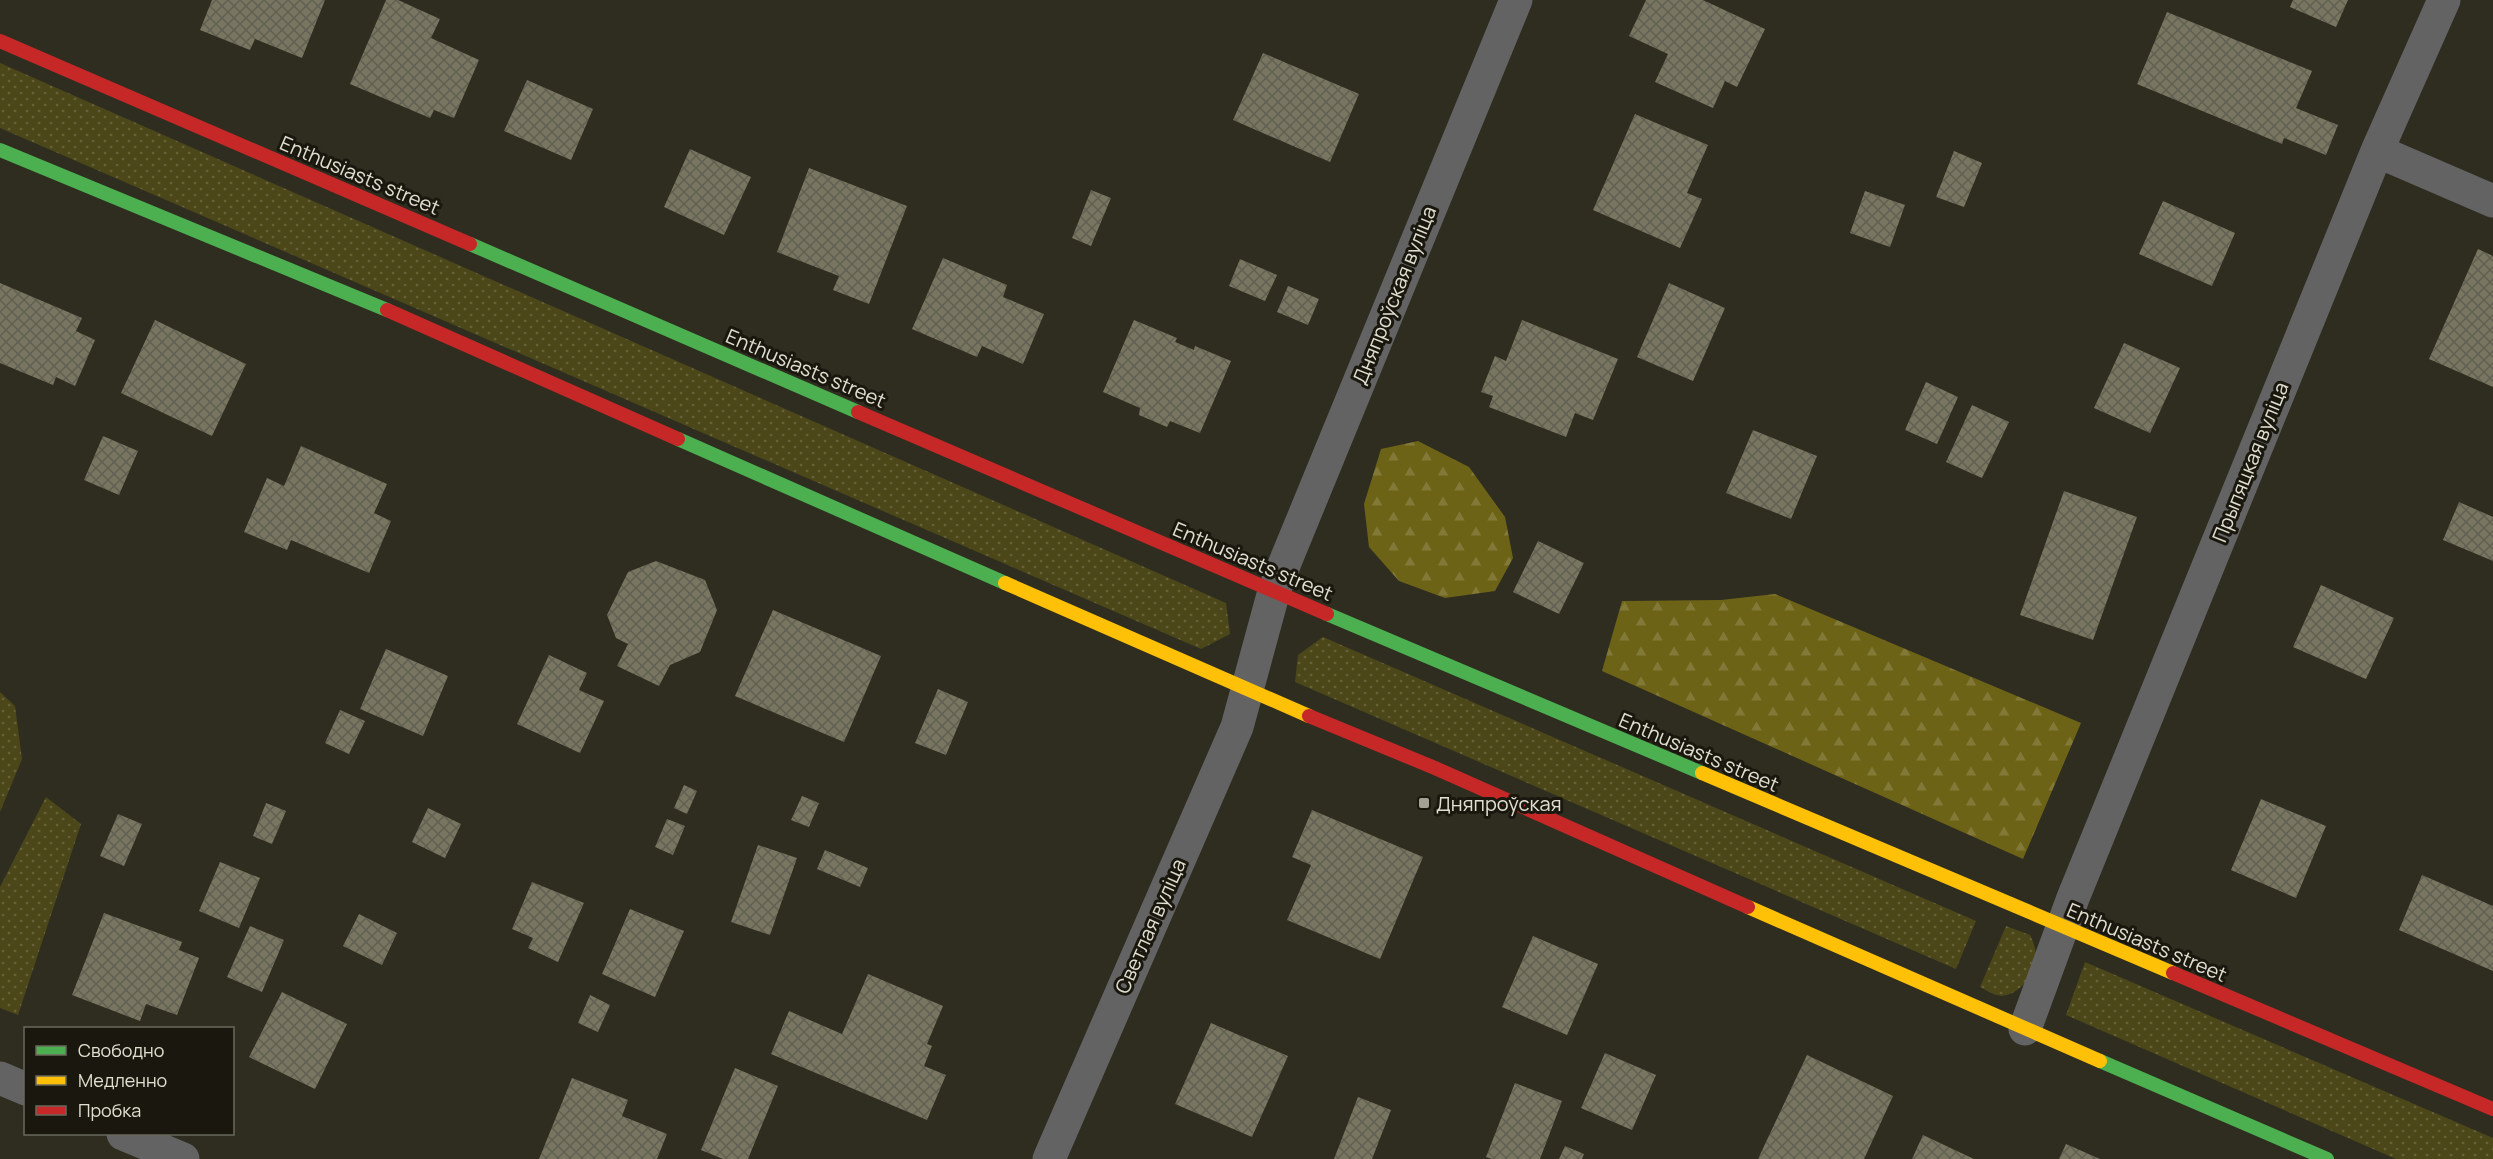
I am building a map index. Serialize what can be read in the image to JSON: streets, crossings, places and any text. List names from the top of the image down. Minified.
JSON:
{"streets":{"street":["Enthusiasts street","Дняпроўская вуліца","Прыпяцкая вуліца","Светлая вуліца"]},"crossings":[["Enthusiasts street","Дняпроўская вуліца"],["Enthusiasts street","Прыпяцкая вуліца"],["Дняпроўская вуліца","Светлая вуліца"]],"places":{"transit":["Дняпроўская"]},"legend":["Свободно","Медленно","Пробка"]}
